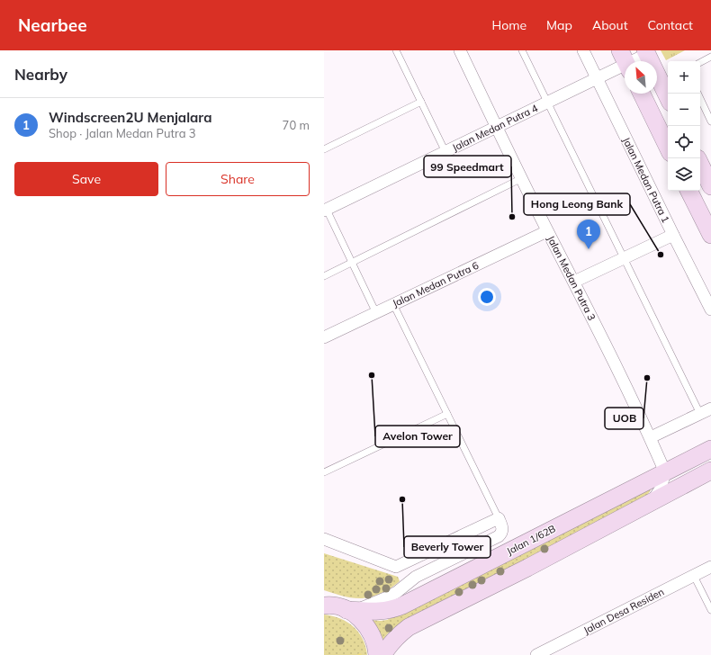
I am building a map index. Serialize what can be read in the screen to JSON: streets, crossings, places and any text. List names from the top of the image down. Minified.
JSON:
{"streets":{"main road":["Jalan 1/62B"],"street":["Jalan Medan Putra 4","Jalan Medan Putra 1","Jalan Medan Putra 3","Jalan Medan Putra 6","Jalan Desa Residen"]},"crossings":[["Jalan Medan Putra 4","Jalan Medan Putra 1"],["Jalan Medan Putra 4","Jalan Medan Putra 3"],["Jalan Medan Putra 3","Jalan Medan Putra 6"],["Jalan Medan Putra 3","Jalan 1/62B"]],"places":["99 Speedmart","Hong Leong Bank","Avelon Tower","UOB","Beverly Tower"],"north":"top left","page":{"header":"Nearbee","nav":["Home","Map","About","Contact"],"heading":"Nearby","map_buttons":["+","−"],"list":[{"mark":"1","name":"Windscreen2U Menjalara","note":"Shop · Jalan Medan Putra 3","value":"70 m"}],"buttons":["Save","Share"],"pins":"1"}}
